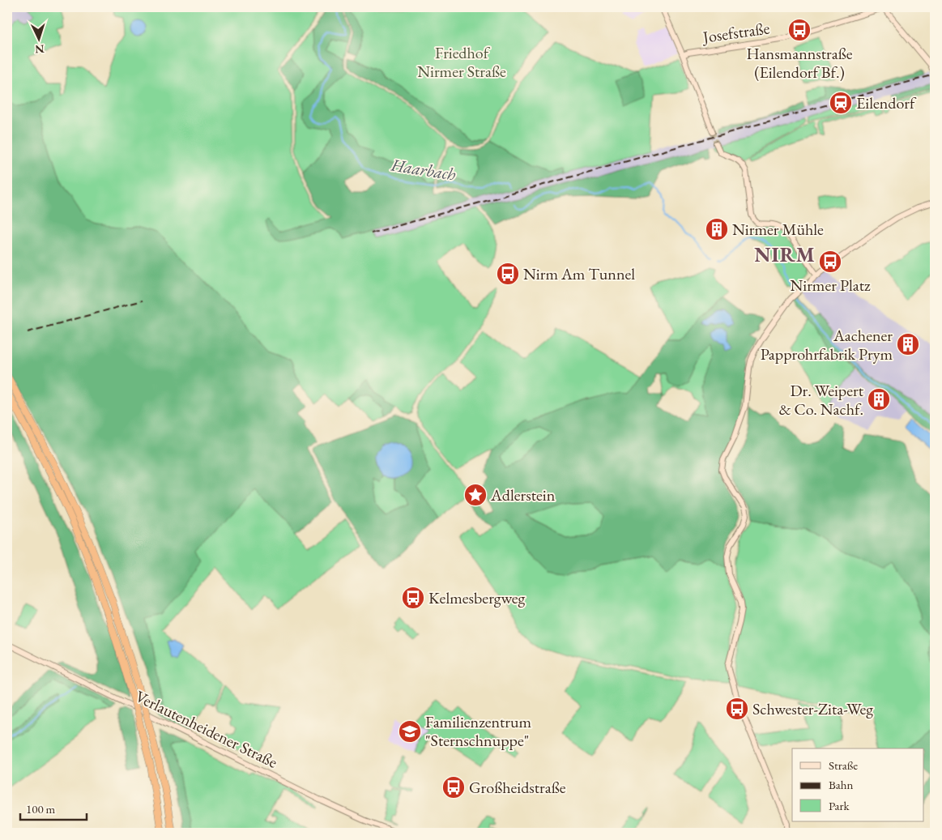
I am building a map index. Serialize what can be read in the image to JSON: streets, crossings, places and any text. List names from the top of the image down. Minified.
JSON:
{"streets":{"street":["Josefstraße","Verlautenheidener Straße"]},"districts":["NIRM"],"water":["Haarbach"],"parks":["Friedhof Nirmer Straße"],"places":{"bus stop":["Hansmannstraße (Eilendorf Bf.)","Nirmer Platz","Nirm Am Tunnel","Kelmesbergweg","Schwester-Zita-Weg","Großheidstraße"],"station":["Eilendorf"],"building":["Nirmer Mühle","Aachener Papprohrfabrik Prym","Dr. Weipert & Co. Nachf."],"place":["Adlerstein"],"school or university":["Familienzentrum \"Sternschnuppe\""]},"legend":["Straße","Bahn","Park"],"scale_bar":"100 m","north":"bottom"}
